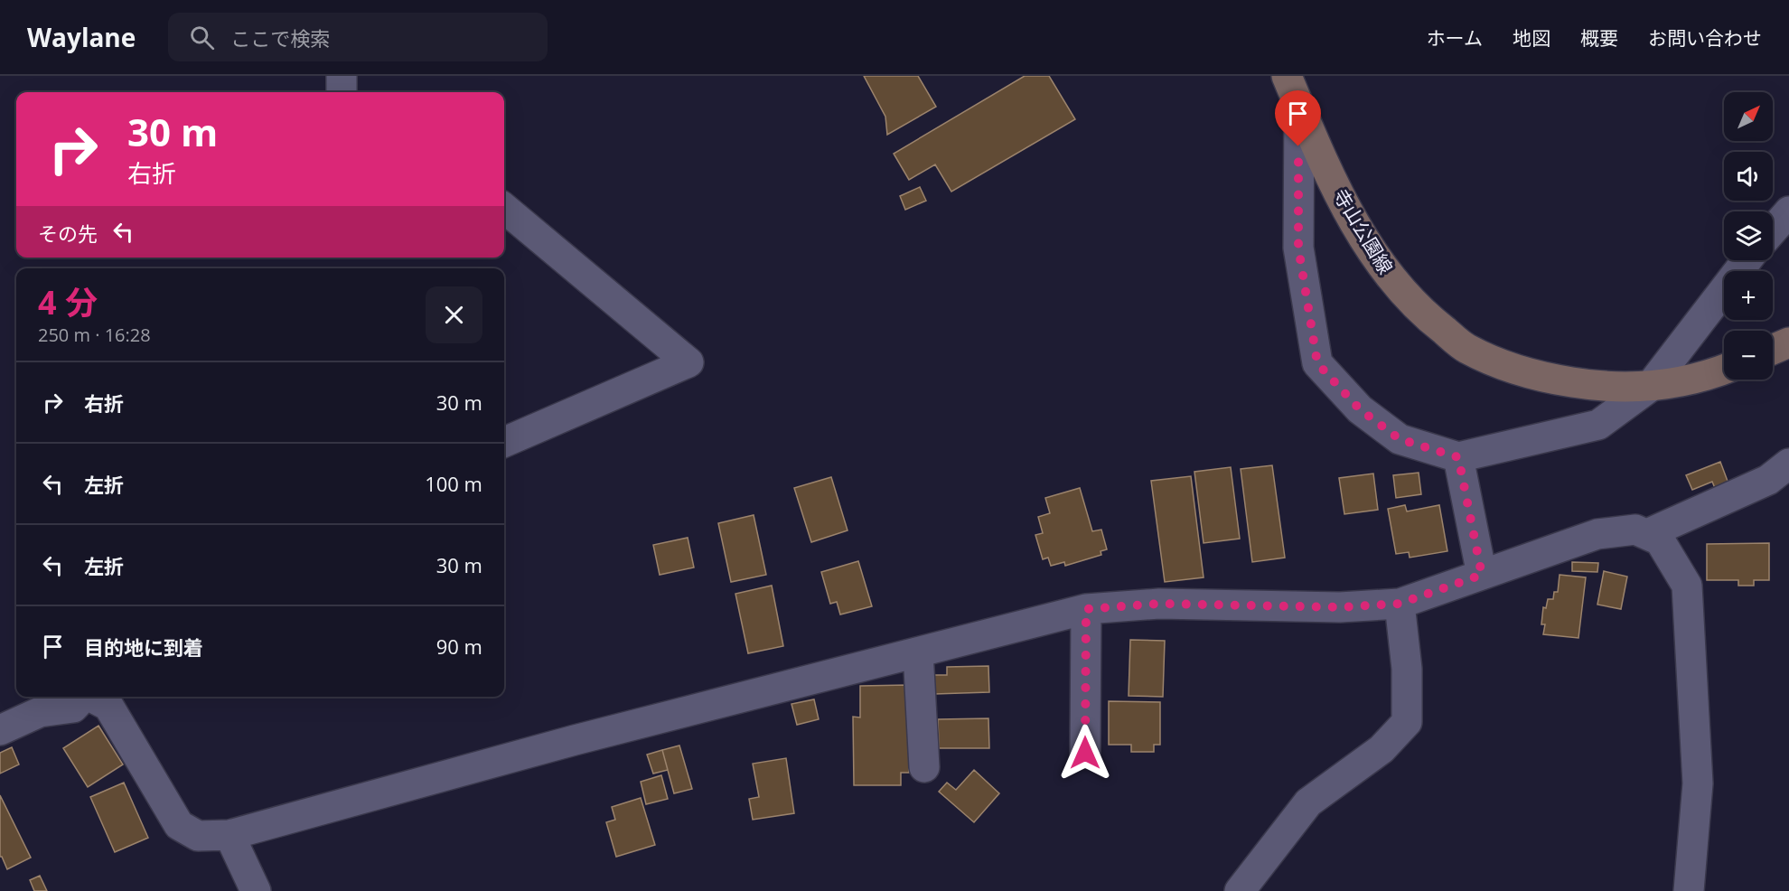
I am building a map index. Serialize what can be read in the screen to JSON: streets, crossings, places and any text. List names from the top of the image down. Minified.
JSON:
{"streets":{"main road":["寺山公園線"]},"north":"top right","page":{"header":"Waylane","search":"ここで検索","nav":["ホーム","地図","概要","お問い合わせ"],"map_buttons":["+","−"],"turn":["30 m","右折"],"then":"その先","heading":["4 分","250 m · 16:28"],"list":[{"name":"右折","value":"30 m"},{"name":"左折","value":"100 m"},{"name":"左折","value":"30 m"},{"name":"目的地に到着","value":"90 m"}]}}
